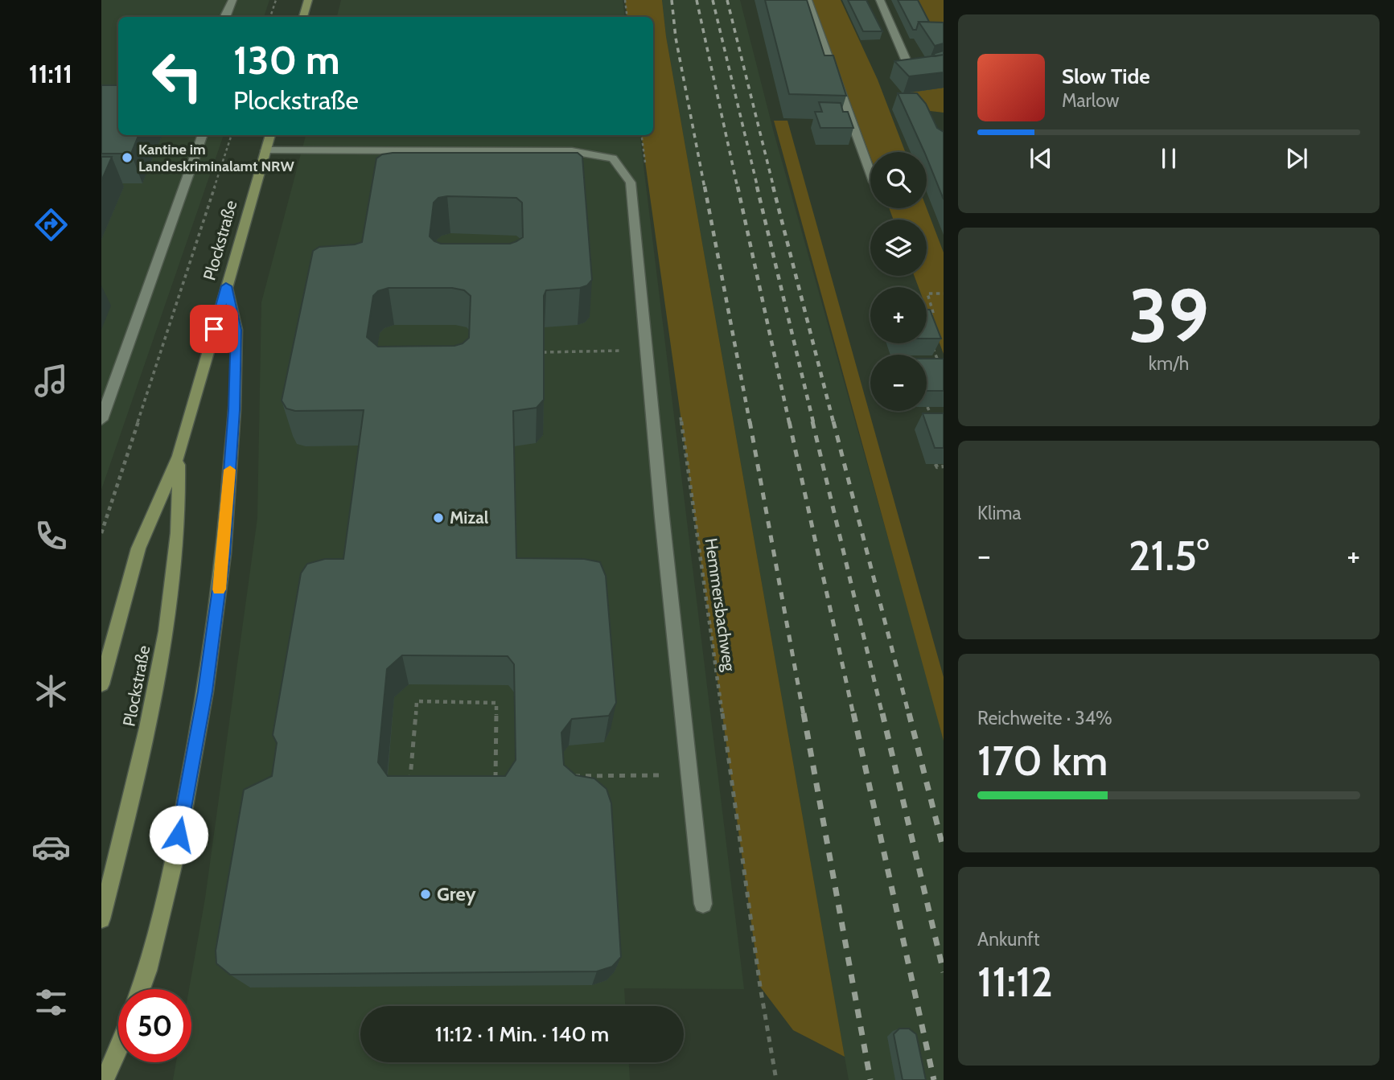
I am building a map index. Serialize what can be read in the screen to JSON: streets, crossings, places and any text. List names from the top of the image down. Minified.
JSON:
{"streets":{"main road":["Plockstraße"],"path":["Hemmersbachweg"]},"places":["Kantine im Landeskriminalamt NRW","Mizal","Grey"],"page":{"tabs":"11:11","turn":["130 m","Plockstraße"],"song":["Slow Tide","Marlow"],"map_buttons":["+","−"],"tile":[["39","km/h"],"Klima",["Reichweite · 34%","170 km"],["Ankunft","11:12"]],"heat":["−","21.5°","+"],"limit":"50","trip":"11:12 · 1 Min. · 140 m"}}
